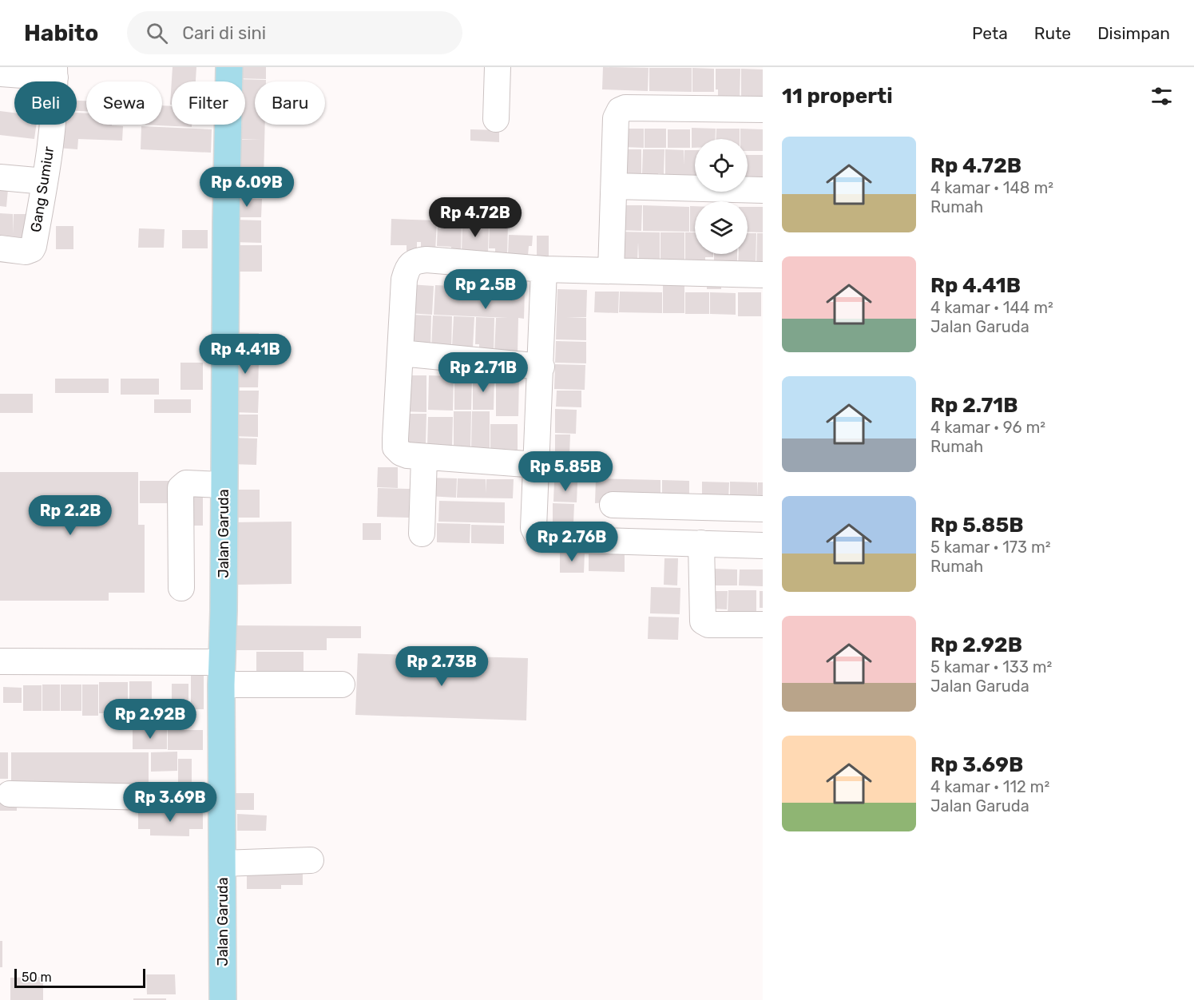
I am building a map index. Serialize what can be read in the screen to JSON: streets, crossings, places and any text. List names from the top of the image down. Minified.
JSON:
{"streets":{"main road":["Jalan Garuda"],"street":["Gang Sumiur"]},"scale_bar":"50 m","page":{"header":"Habito","search":"Cari di sini","nav":["Peta","Rute","Disimpan"],"heading":"11 properti","chip":["Beli","Sewa","Filter","Baru"],"list":[{"name":"Rp 4.72B","note":"4 kamar · 148 m² · Rumah"},{"name":"Rp 4.41B","note":"4 kamar · 144 m² · Jalan Garuda"},{"name":"Rp 2.71B","note":"4 kamar · 96 m² · Rumah"},{"name":"Rp 5.85B","note":"5 kamar · 173 m² · Rumah"},{"name":"Rp 2.92B","note":"5 kamar · 133 m² · Jalan Garuda"},{"name":"Rp 3.69B","note":"4 kamar · 112 m² · Jalan Garuda"}],"price":["Rp 6.09B","Rp 4.72B","Rp 2.5B","Rp 4.41B","Rp 2.71B","Rp 5.85B","Rp 2.2B","Rp 2.76B","Rp 2.73B","Rp 2.92B","Rp 3.69B"],"scale":"50 m"}}
